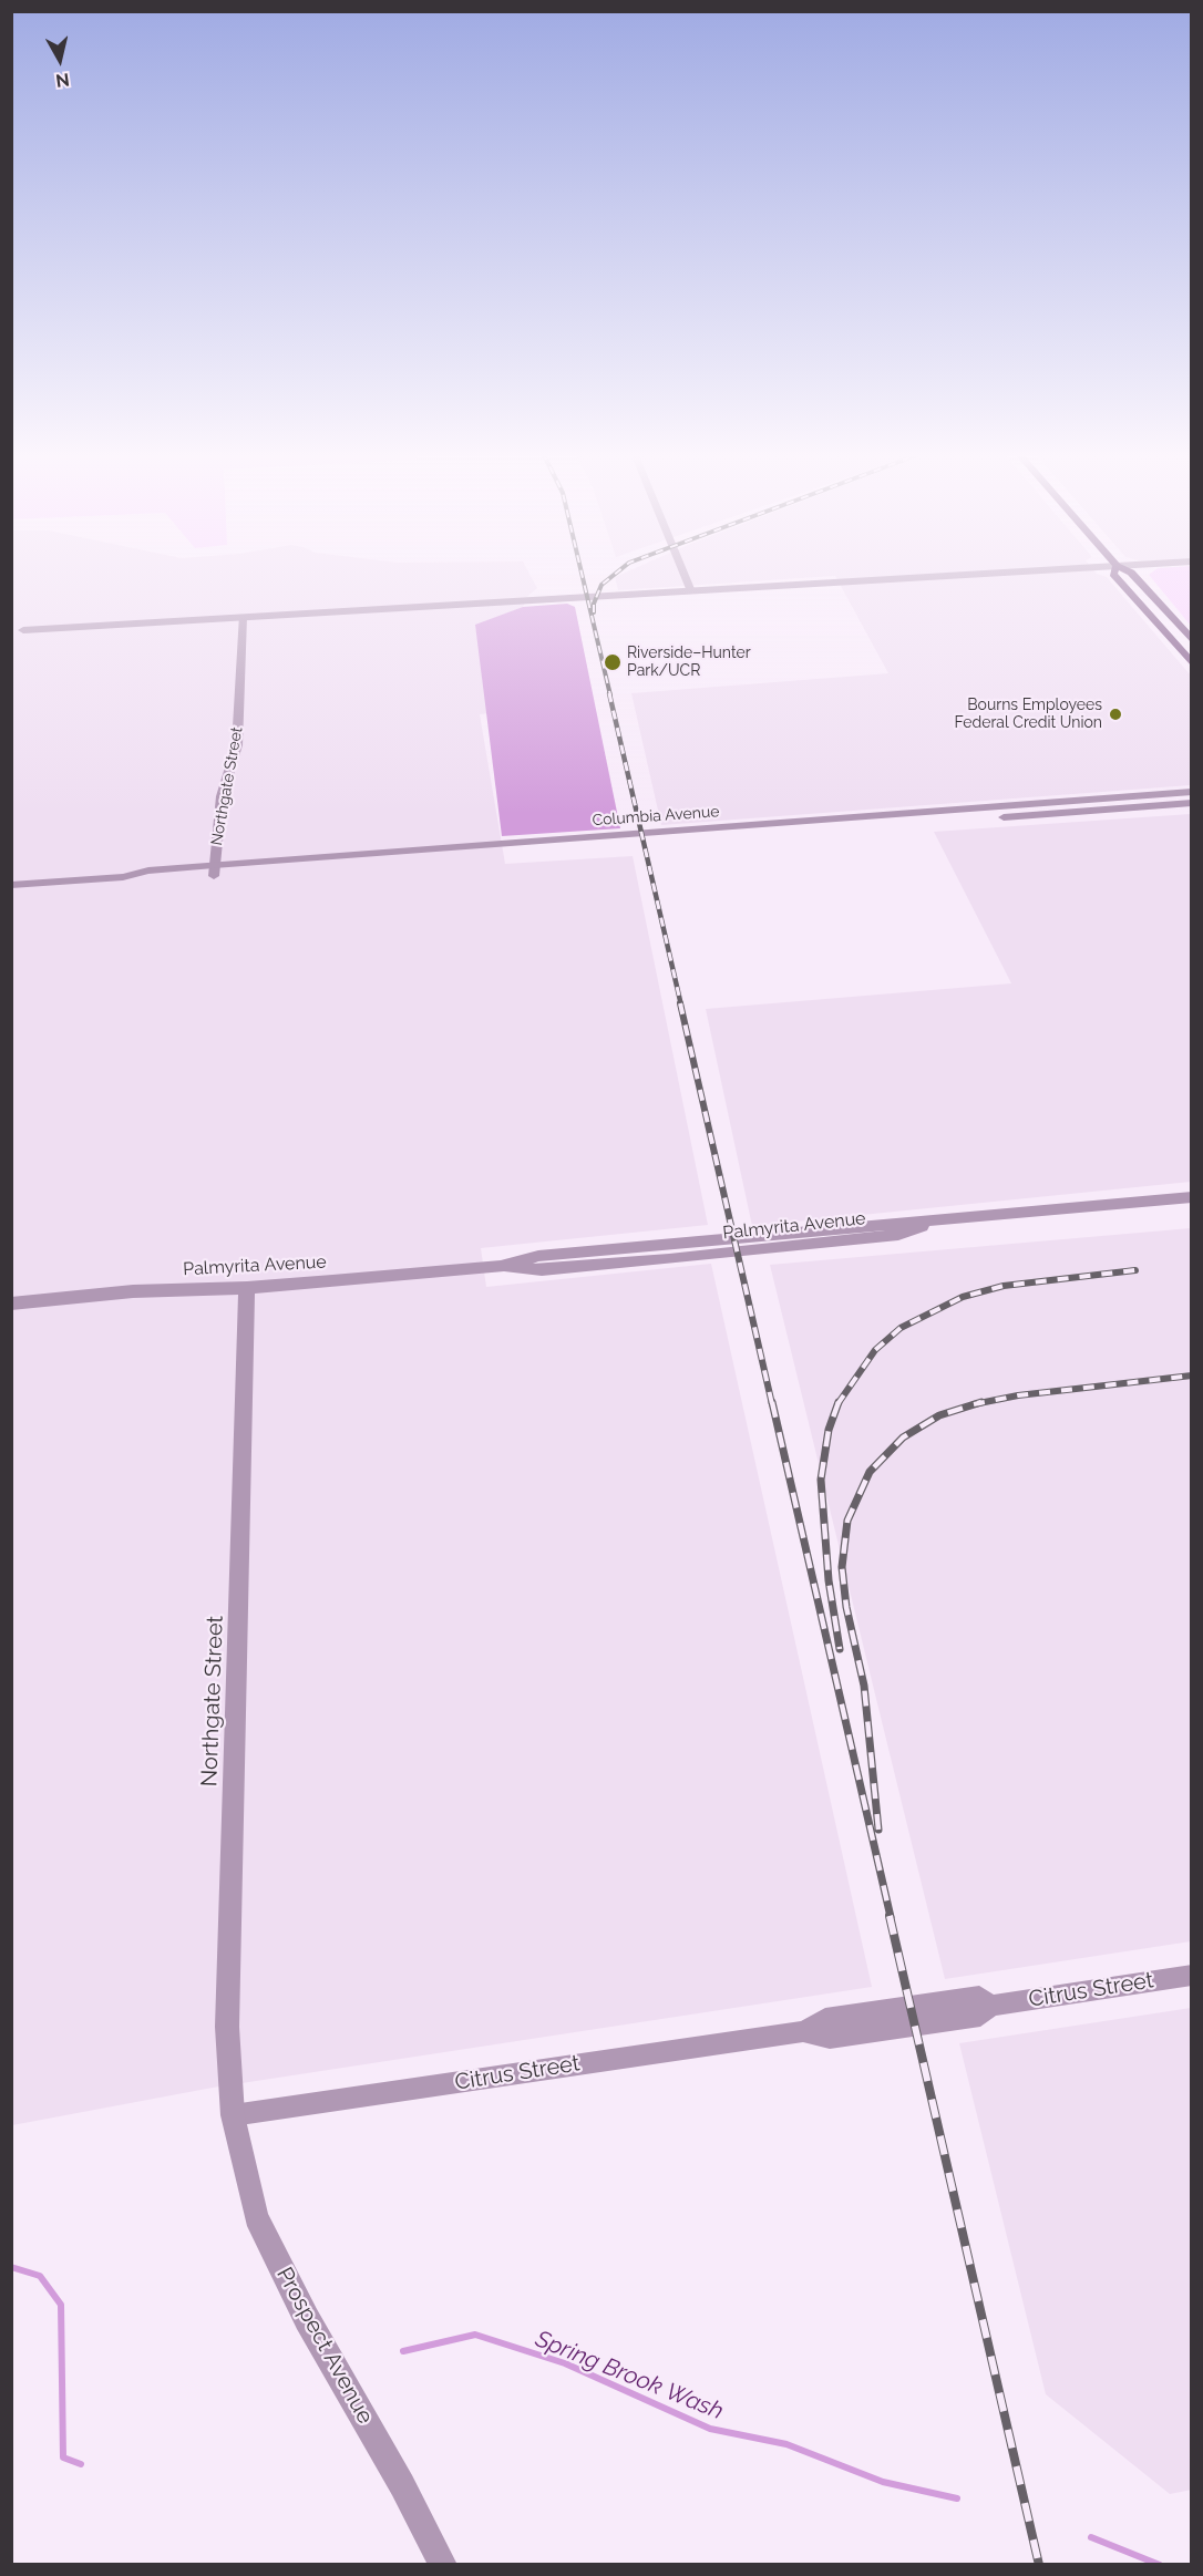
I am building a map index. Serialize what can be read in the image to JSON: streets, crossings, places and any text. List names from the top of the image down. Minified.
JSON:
{"streets":{"street":["Northgate Street","Columbia Avenue","Palmyrita Avenue","Citrus Street","Prospect Avenue"]},"crossings":[["Northgate Street","Columbia Avenue"],["Northgate Street","Palmyrita Avenue"],["Northgate Street","Citrus Street"],["Northgate Street","Prospect Avenue"],["Citrus Street","Prospect Avenue"]],"water":["Spring Brook Wash"],"places":["Riverside–Hunter Park/UCR","Bourns Employees Federal Credit Union"],"north":"bottom"}
